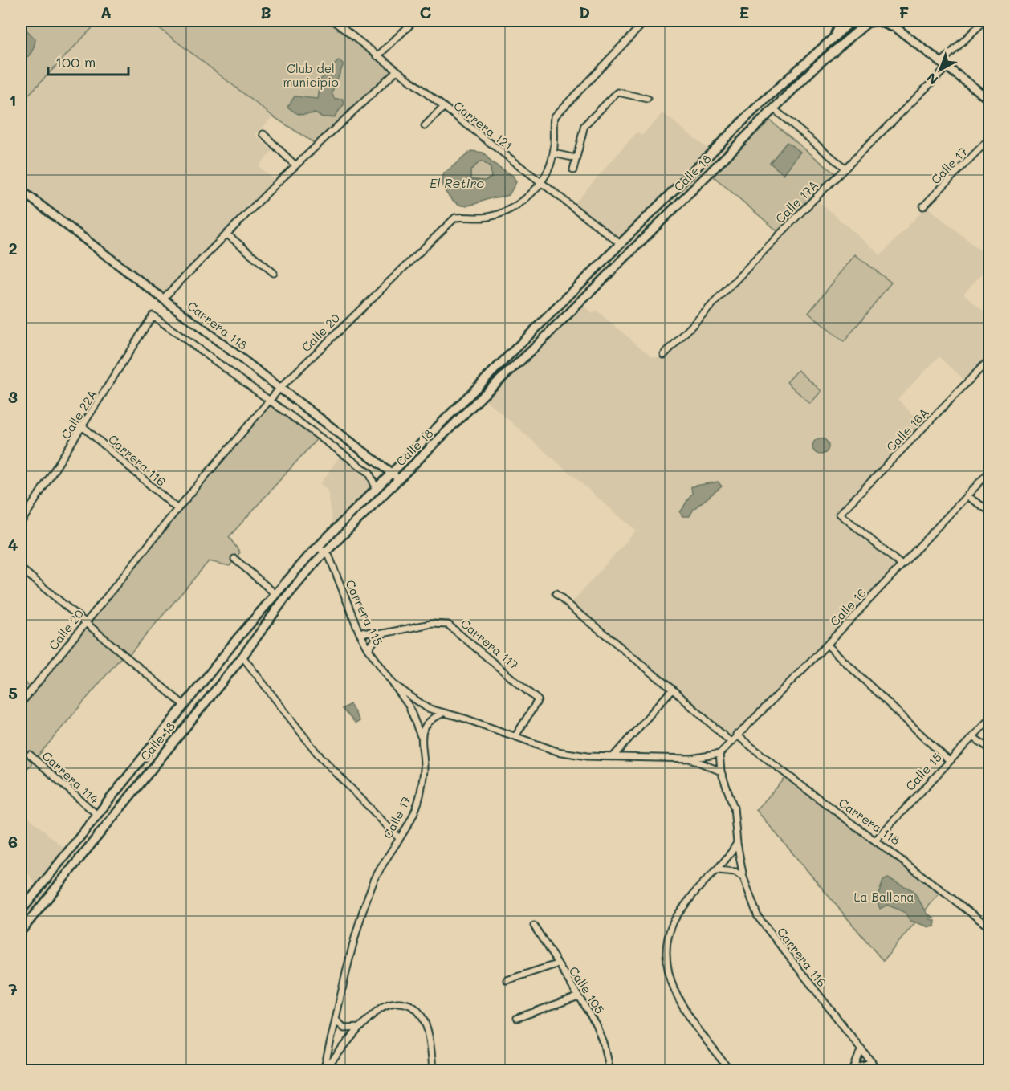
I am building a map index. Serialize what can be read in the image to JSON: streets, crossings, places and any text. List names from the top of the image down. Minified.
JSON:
{"streets":{"main road":["Calle 18","Carrera 118"],"street":["Carrera 121","Calle 17","Calle 17A","Calle 20","Calle 22A","Calle 16A","Carrera 116","Calle 16","Carrera 115","Carrera 117","Calle 15","Carrera 114","Calle 105"]},"crossings":[["Carrera 121","Calle 18"],["Carrera 121","Calle 20"],["Calle 17","Carrera 115"],["Calle 18","Carrera 118"],["Calle 18","Carrera 115"],["Calle 18","Carrera 114"],["Carrera 118","Calle 20"],["Carrera 118","Calle 16"],["Carrera 118","Calle 15"],["Calle 20","Calle 22A"],["Calle 20","Carrera 116"],["Calle 22A","Carrera 116"],["Calle 16A","Calle 16"],["Carrera 116","Calle 16"],["Carrera 115","Carrera 117"]],"water":["El Retiro"],"parks":["Club del municipio","La Ballena"],"scale_bar":"100 m","north":"bottom left","grid":{"columns":["A","B","C","D","E","F"],"rows":["1","2","3","4","5","6","7"]}}
